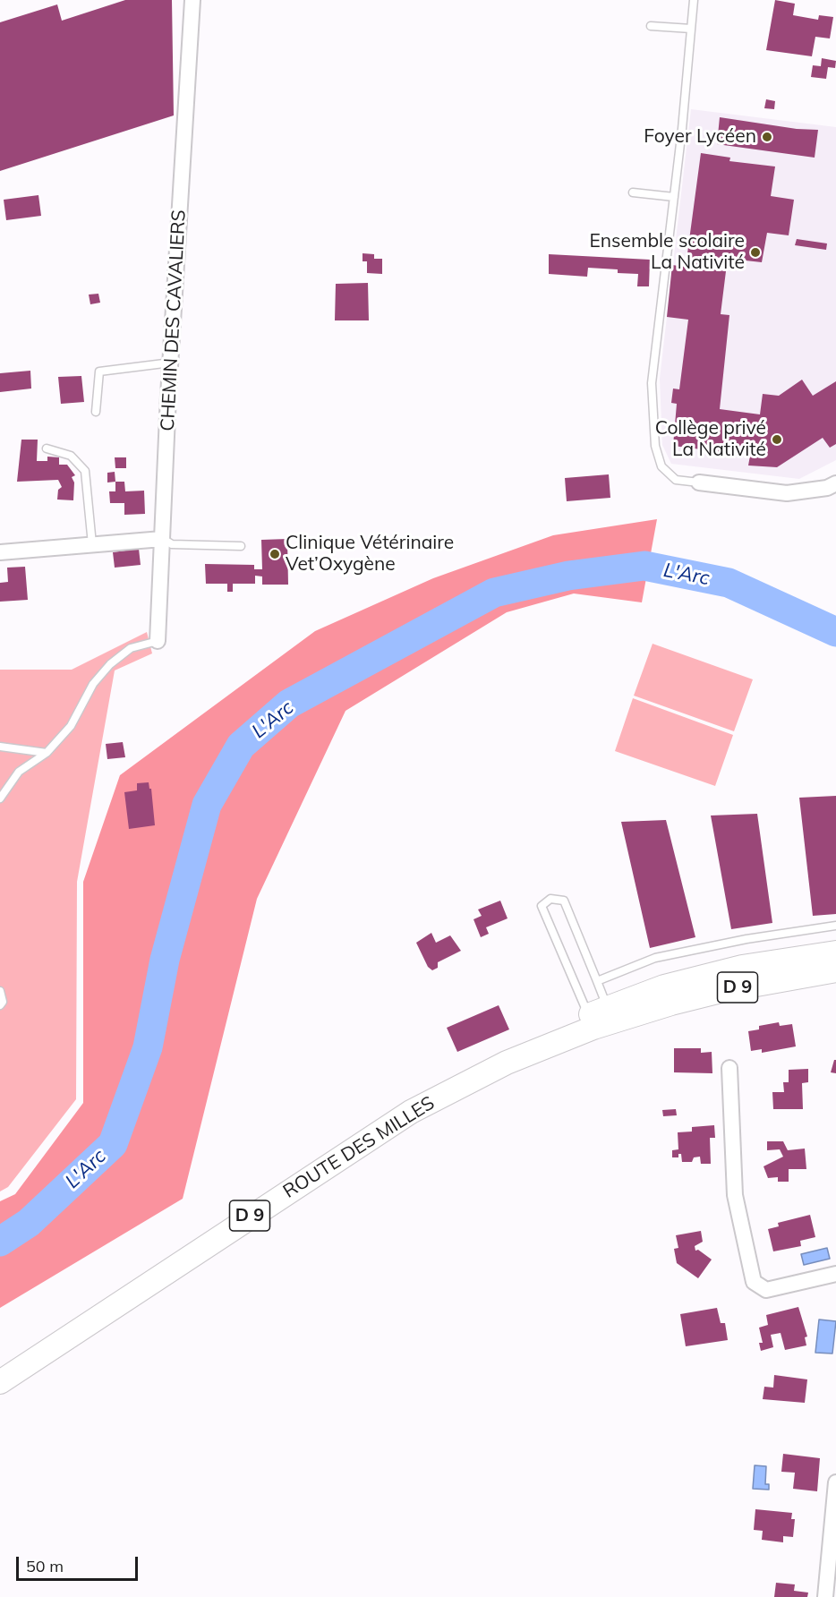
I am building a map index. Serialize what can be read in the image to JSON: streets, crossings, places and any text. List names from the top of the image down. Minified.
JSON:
{"streets":{"main road":["D 9","ROUTE DES MILLES"],"street":["CHEMIN DES CAVALIERS"]},"water":["L'Arc"],"places":["Foyer Lycéen","Ensemble scolaire La Nativité","Collège privé La Nativité","Clinique Vétérinaire Vet’Oxygène"],"scale_bar":"50 m"}
